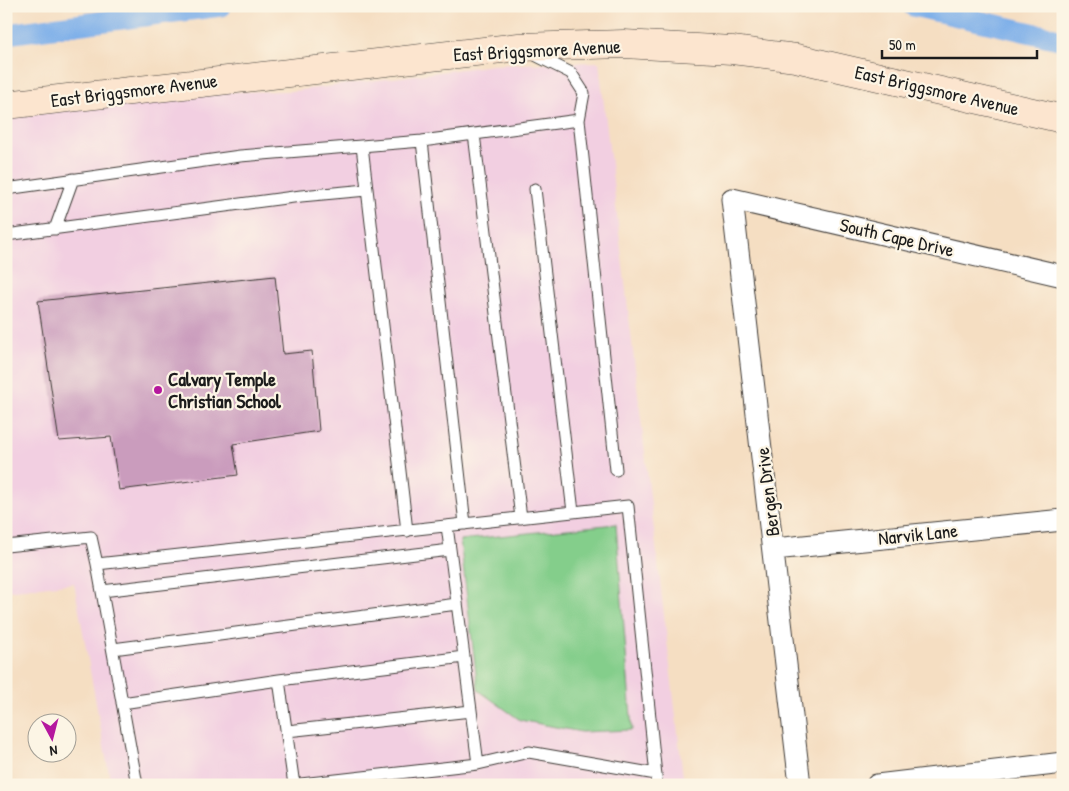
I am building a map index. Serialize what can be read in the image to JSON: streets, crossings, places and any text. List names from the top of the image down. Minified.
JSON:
{"streets":{"main road":["East Briggsmore Avenue"],"street":["South Cape Drive","Bergen Drive","Narvik Lane"]},"crossings":[["South Cape Drive","Bergen Drive"],["Bergen Drive","Narvik Lane"]],"places":["Calvary Temple Christian School"],"scale_bar":"50 m","north":"bottom"}
